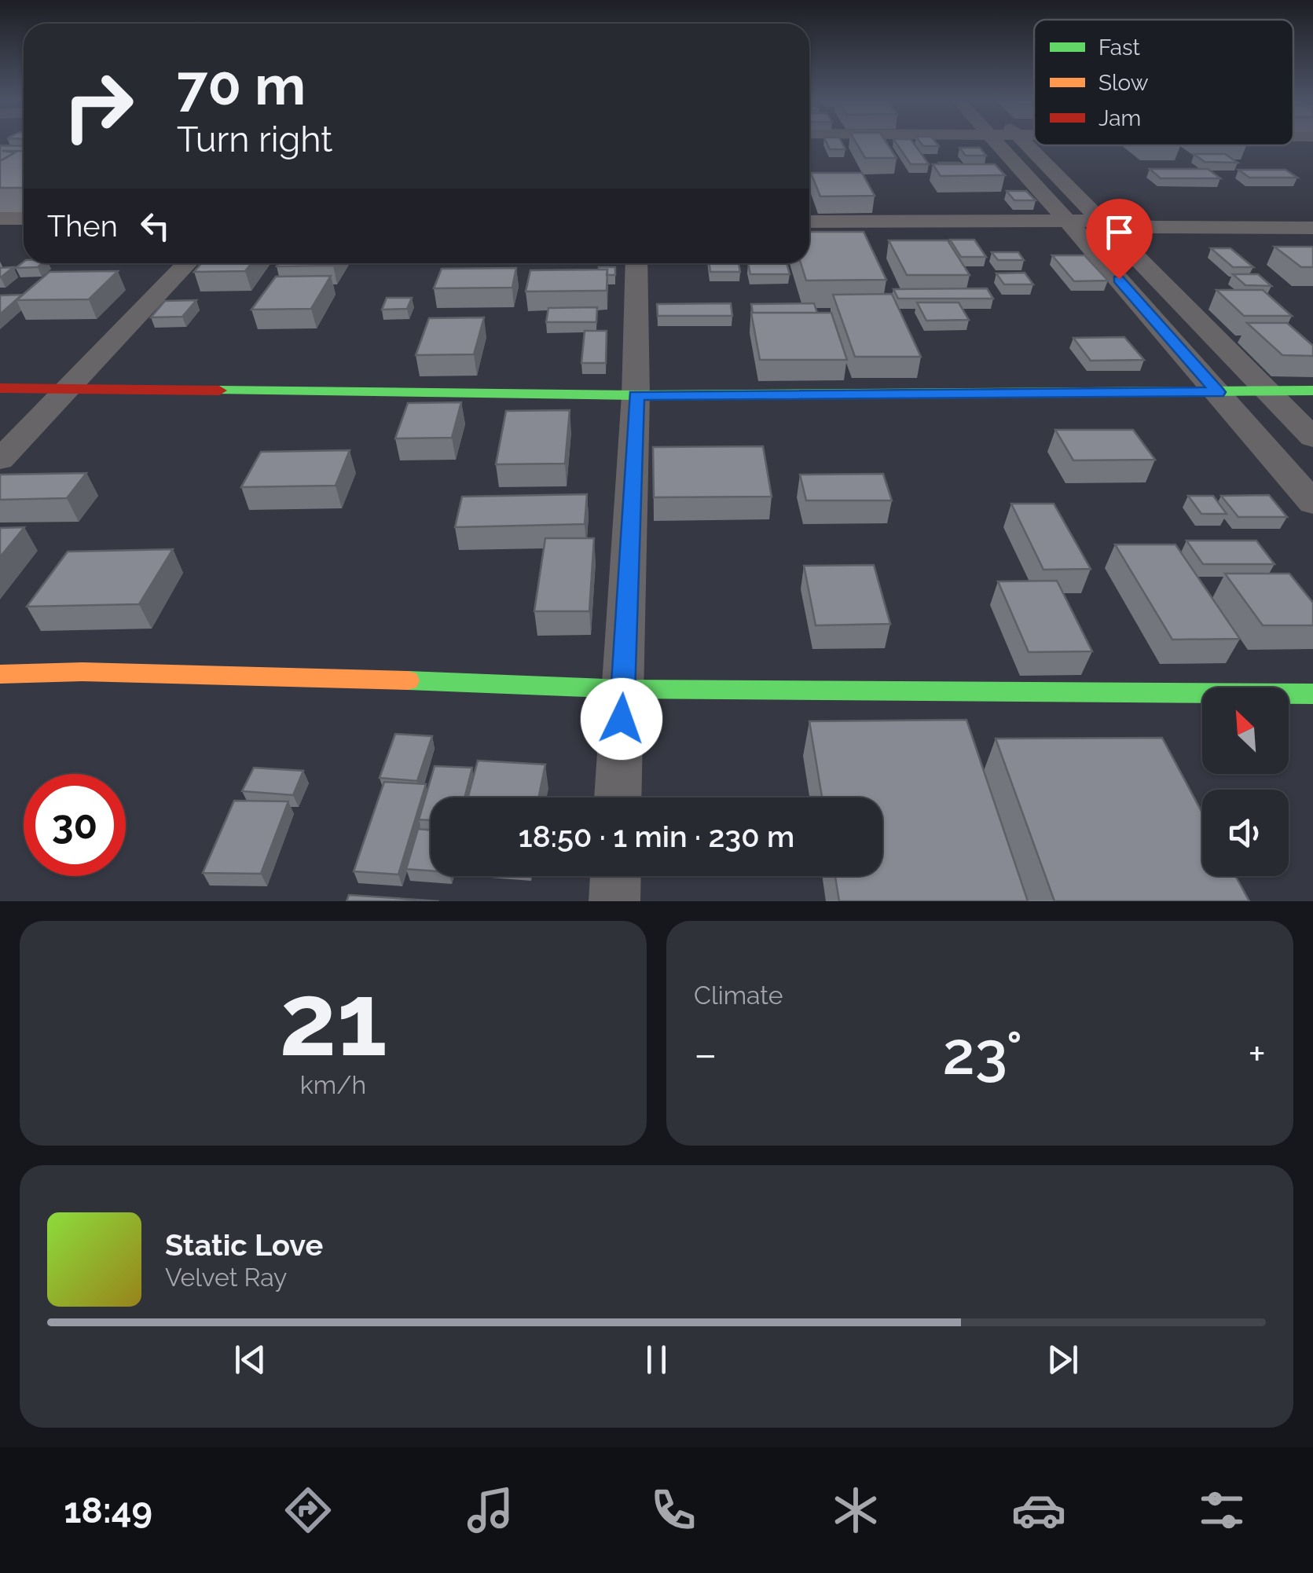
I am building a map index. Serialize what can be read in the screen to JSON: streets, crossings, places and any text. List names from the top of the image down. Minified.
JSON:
{"legend":["Fast","Slow","Jam"],"north":"top left","page":{"turn":["70 m","Turn right"],"then":"Then","limit":"30","trip":"18:50 · 1 min · 230 m","tile":[["21","km/h"],"Climate"],"heat":["−","23°","+"],"song":["Static Love","Velvet Ray"],"tabs":"18:49"}}
